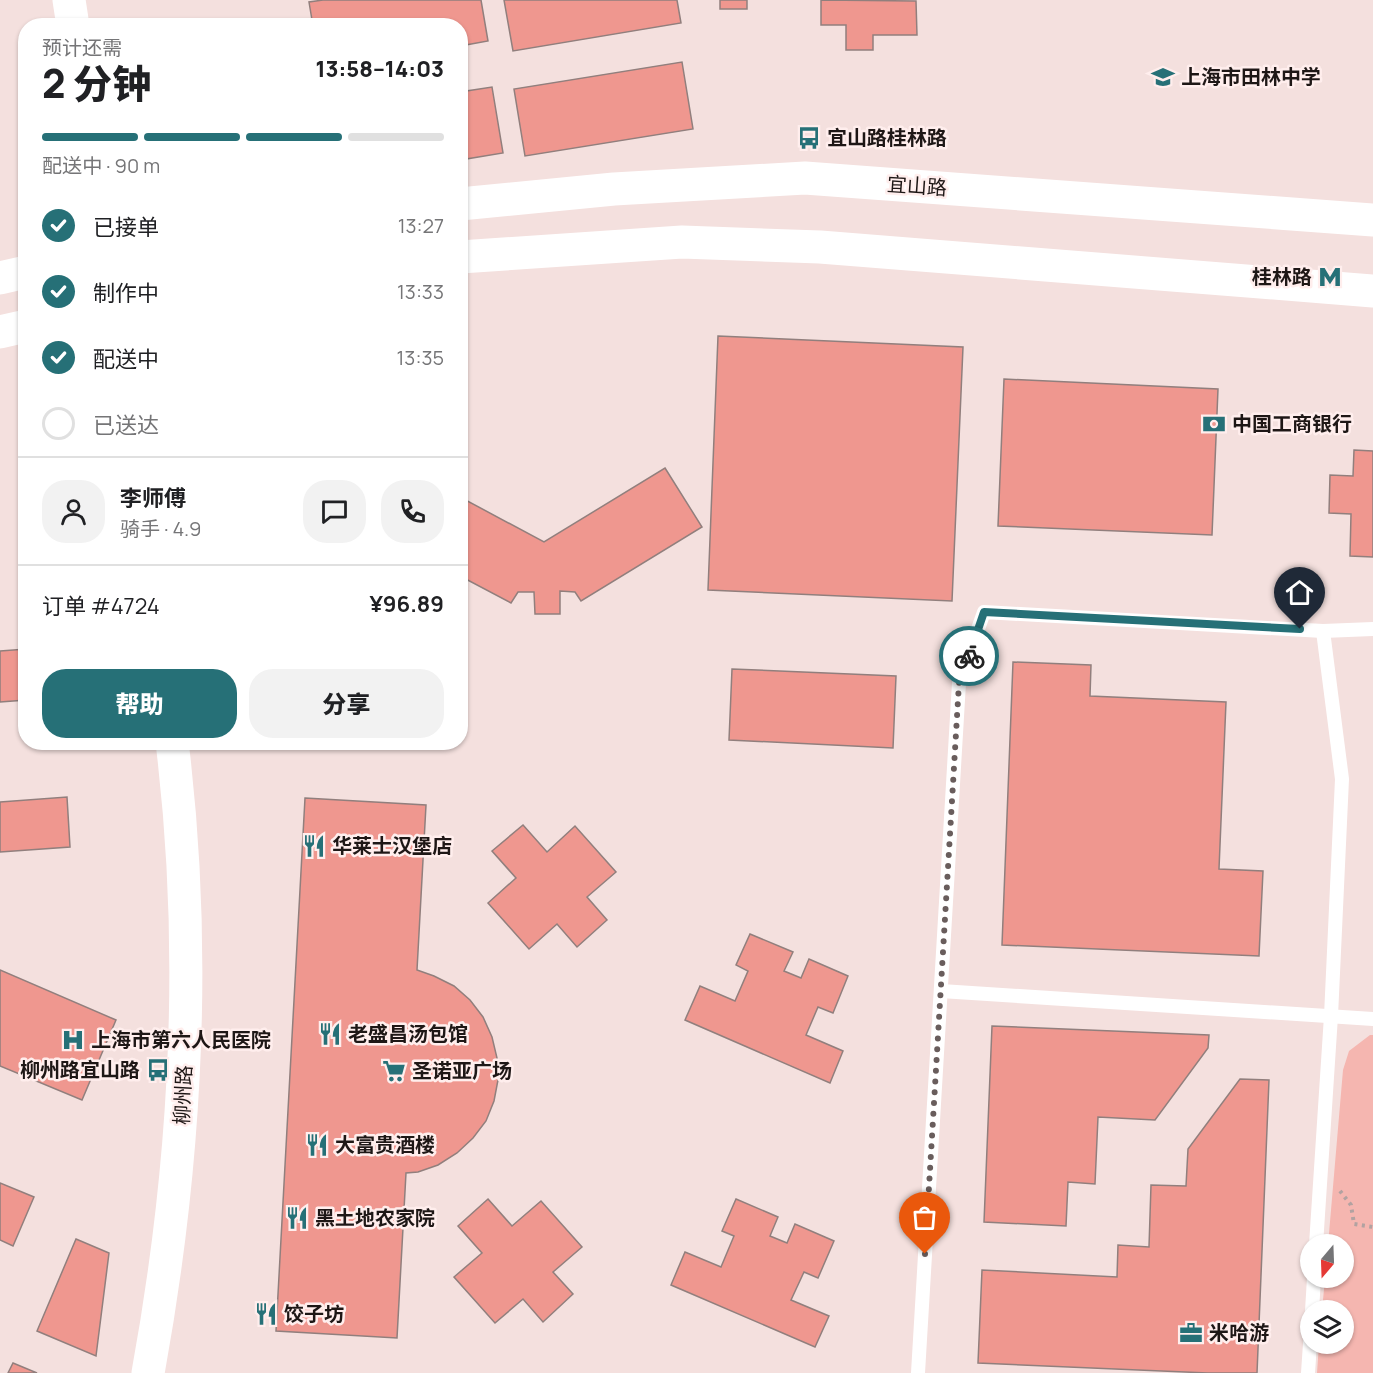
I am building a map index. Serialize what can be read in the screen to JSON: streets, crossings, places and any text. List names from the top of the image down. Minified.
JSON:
{"streets":{"main road":["宜山路","柳州路"]},"places":{"school or university":["上海市田林中学"],"bus stop":["宜山路桂林路","柳州路宜山路"],"metro station":["桂林路"],"bank":["中国工商银行"],"restaurant":["华莱士汉堡店","老盛昌汤包馆","大富贵酒楼","黑土地农家院","饺子坊"],"hospital":["上海市第六人民医院"],"supermarket":["圣诺亚广场"],"office":["米哈游"]},"north":"bottom","page":{"heading":["2 分钟","预计还需","13:58–14:03"],"panel":["李师傅","骑手 · 4.9","订单 #4724","¥96.89"],"bar":"配送中 · 90 m","list":[["已接单","13:27"],["制作中","13:33"],["配送中","13:35"],"已送达"],"buttons":["帮助","分享"]}}
